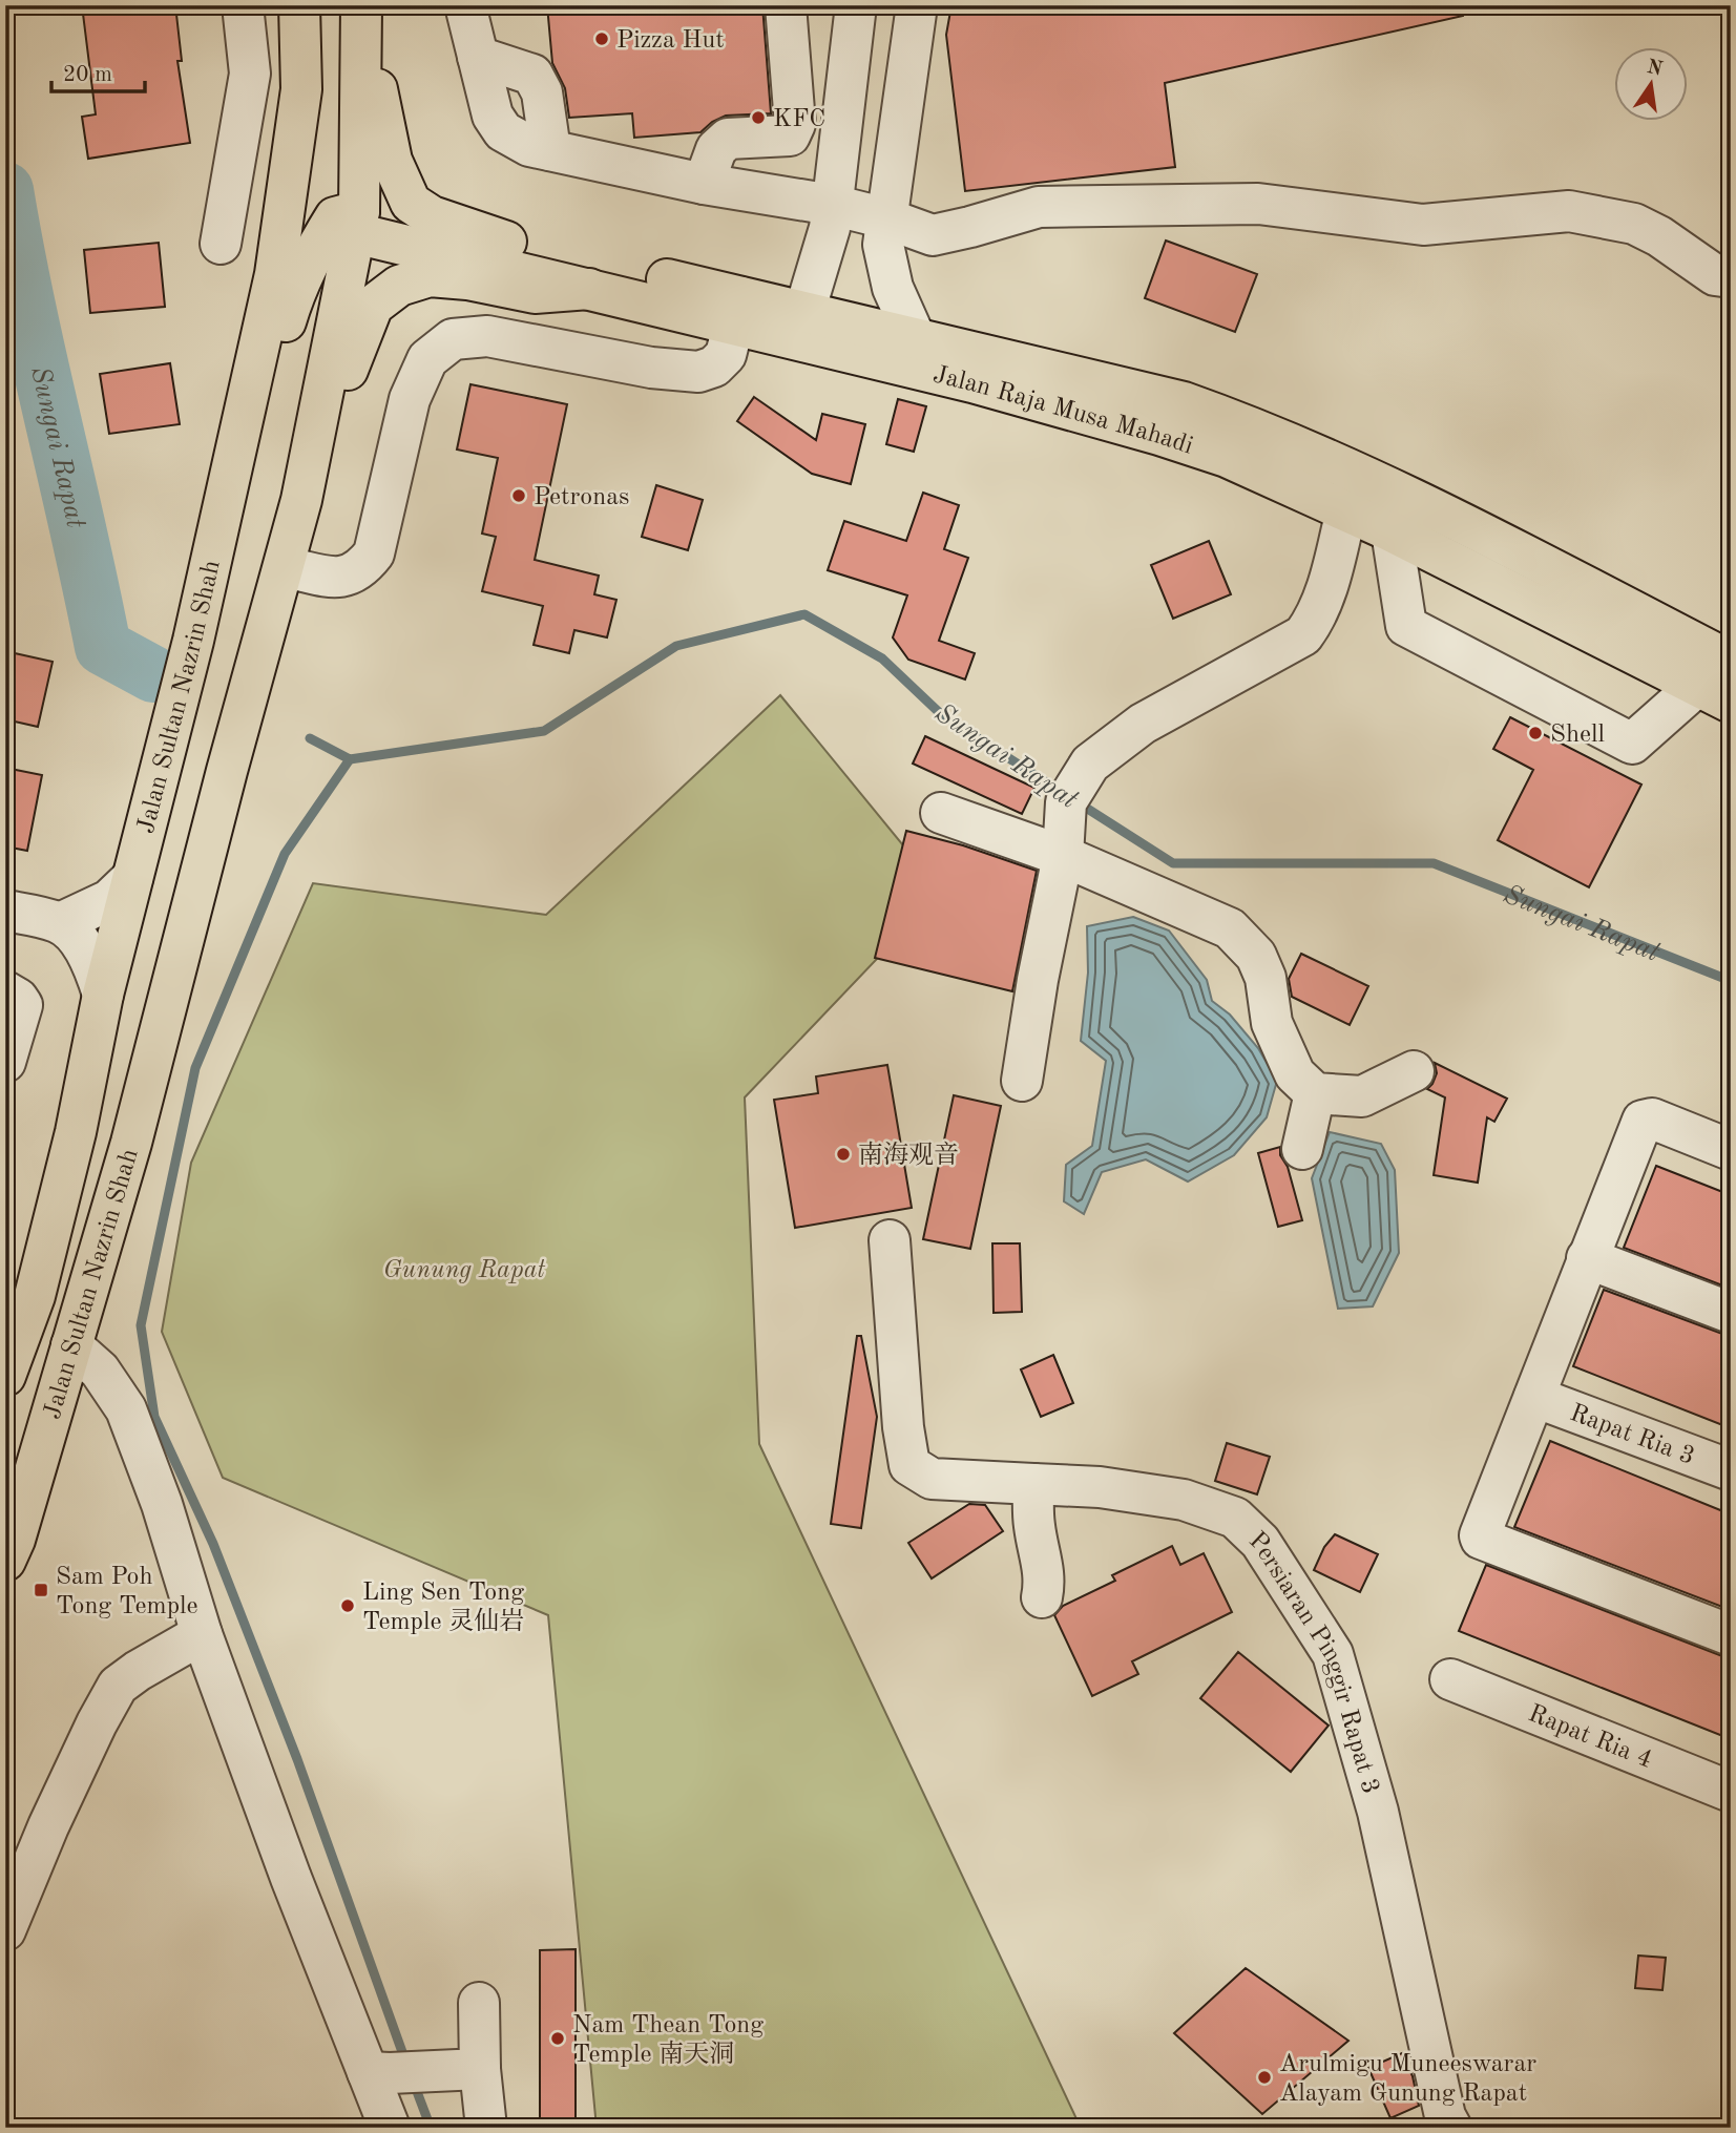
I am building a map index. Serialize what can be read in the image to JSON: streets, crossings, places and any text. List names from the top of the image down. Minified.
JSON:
{"streets":{"main road":["Jalan Raja Musa Mahadi","Jalan Sultan Nazrin Shah"],"street":["Rapat Ria 3","Persiaran Pinggir Rapat 3","Rapat Ria 4"]},"crossings":[["Jalan Raja Musa Mahadi","Jalan Sultan Nazrin Shah"]],"water":["Sungai Rapat"],"parks":["Gunung Rapat"],"places":{"other":["Pizza Hut","KFC","Petronas","Shell","南海观音","Ling Sen Tong Temple 灵仙岩","Nam Thean Tong Temple 南天洞","Arulmigu Muneeswarar Alayam Gunung Rapat"],"transit":["Sam Poh Tong Temple"]},"scale_bar":"20 m","north":"top"}
